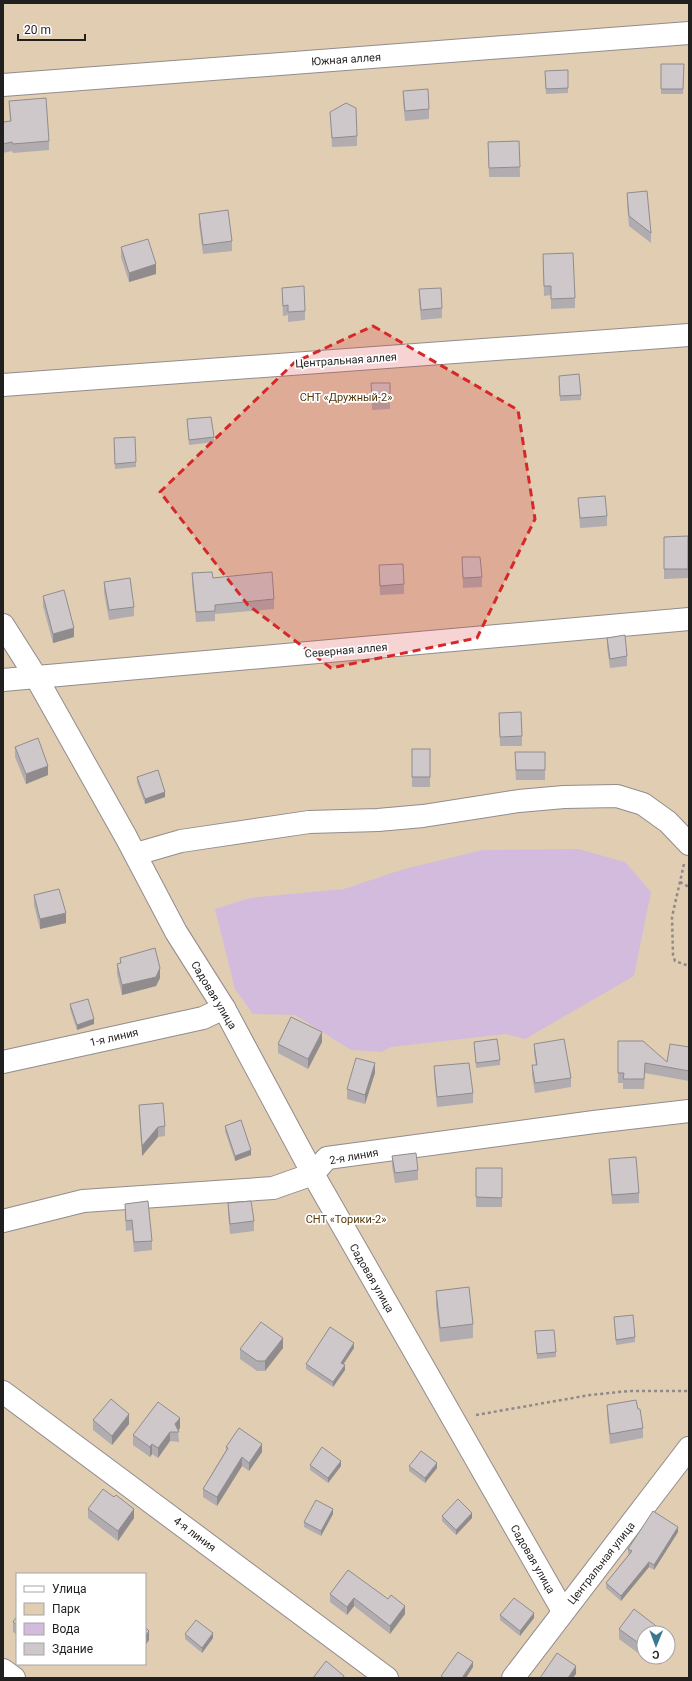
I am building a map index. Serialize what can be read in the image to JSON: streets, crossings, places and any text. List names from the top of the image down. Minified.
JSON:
{"streets":{"street":["Южная аллея","Центральная аллея","Северная аллея","Садовая улица","1-я линия","2-я линия","4-я линия","Центральная улица"]},"crossings":[["Северная аллея","Садовая улица"],["Садовая улица","1-я линия"],["Садовая улица","2-я линия"],["Садовая улица","Центральная улица"]],"parks":["СНТ «Дружный-2»","СНТ «Торики-2»"],"legend":["Улица","Парк","Вода","Здание"],"scale_bar":"20 m","north":"bottom"}
